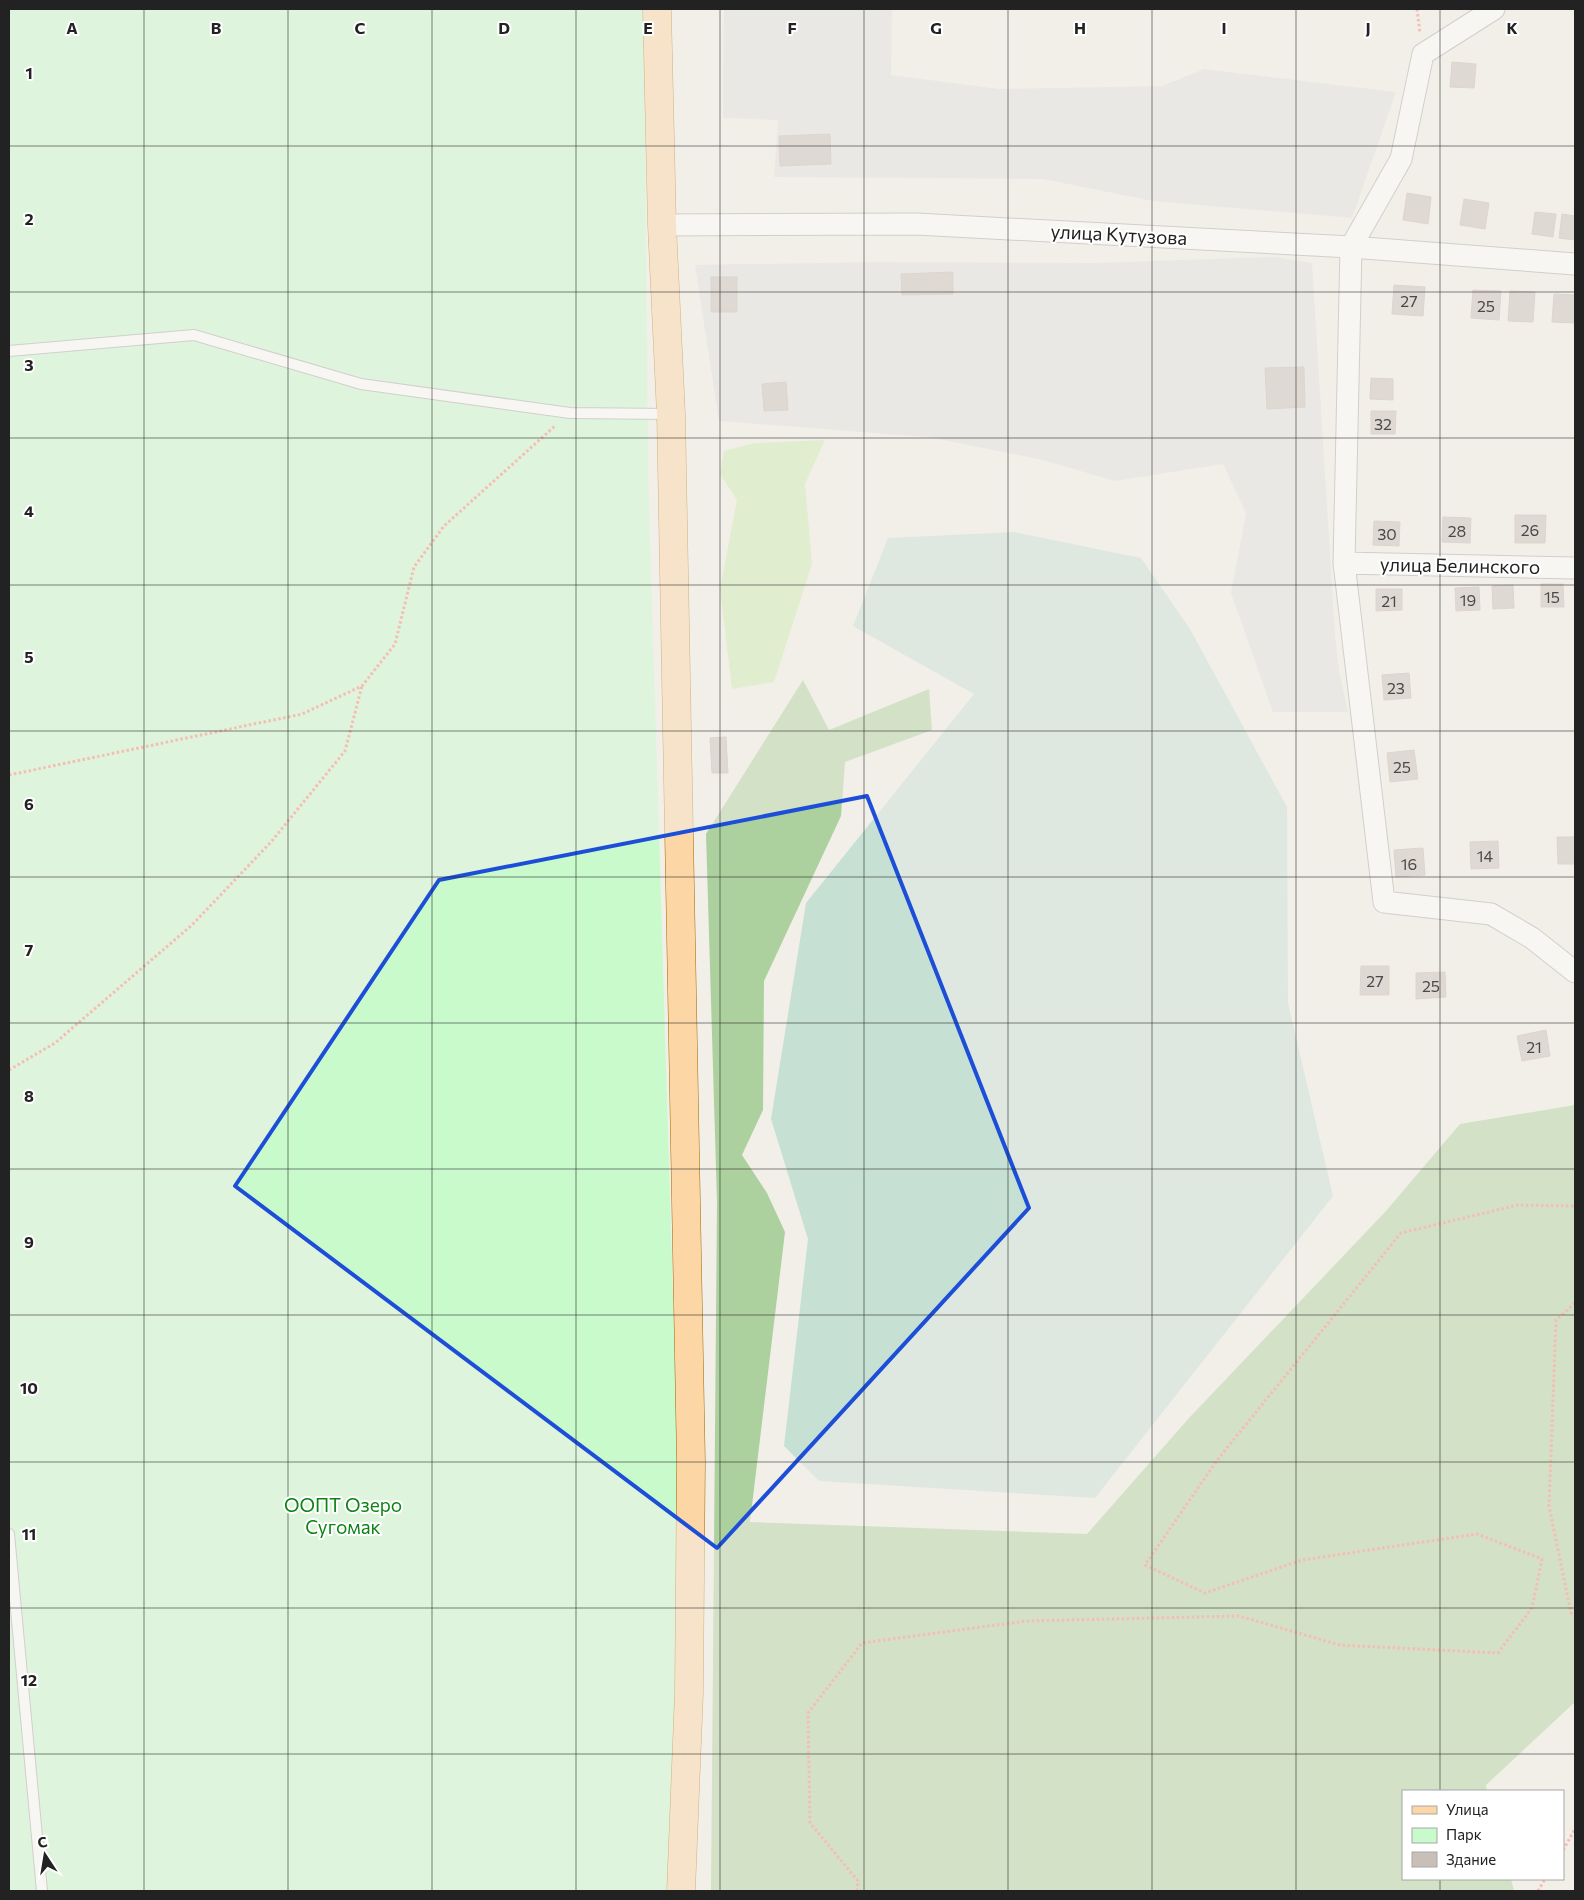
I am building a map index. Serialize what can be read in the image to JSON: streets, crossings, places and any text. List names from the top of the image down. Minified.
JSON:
{"streets":{"street":["улица Кутузова","улица Белинского"]},"parks":["ООПТ Озеро Сугомак"],"house_numbers":["27","25","32","26","28","30","15","19","21","23","25","14","16","27","25","21"],"legend":["Улица","Парк","Здание"],"north":"top","grid":{"columns":["A","B","C","D","E","F","G","H","I","J","K"],"rows":["1","2","3","4","5","6","7","8","9","10","11","12"]}}
